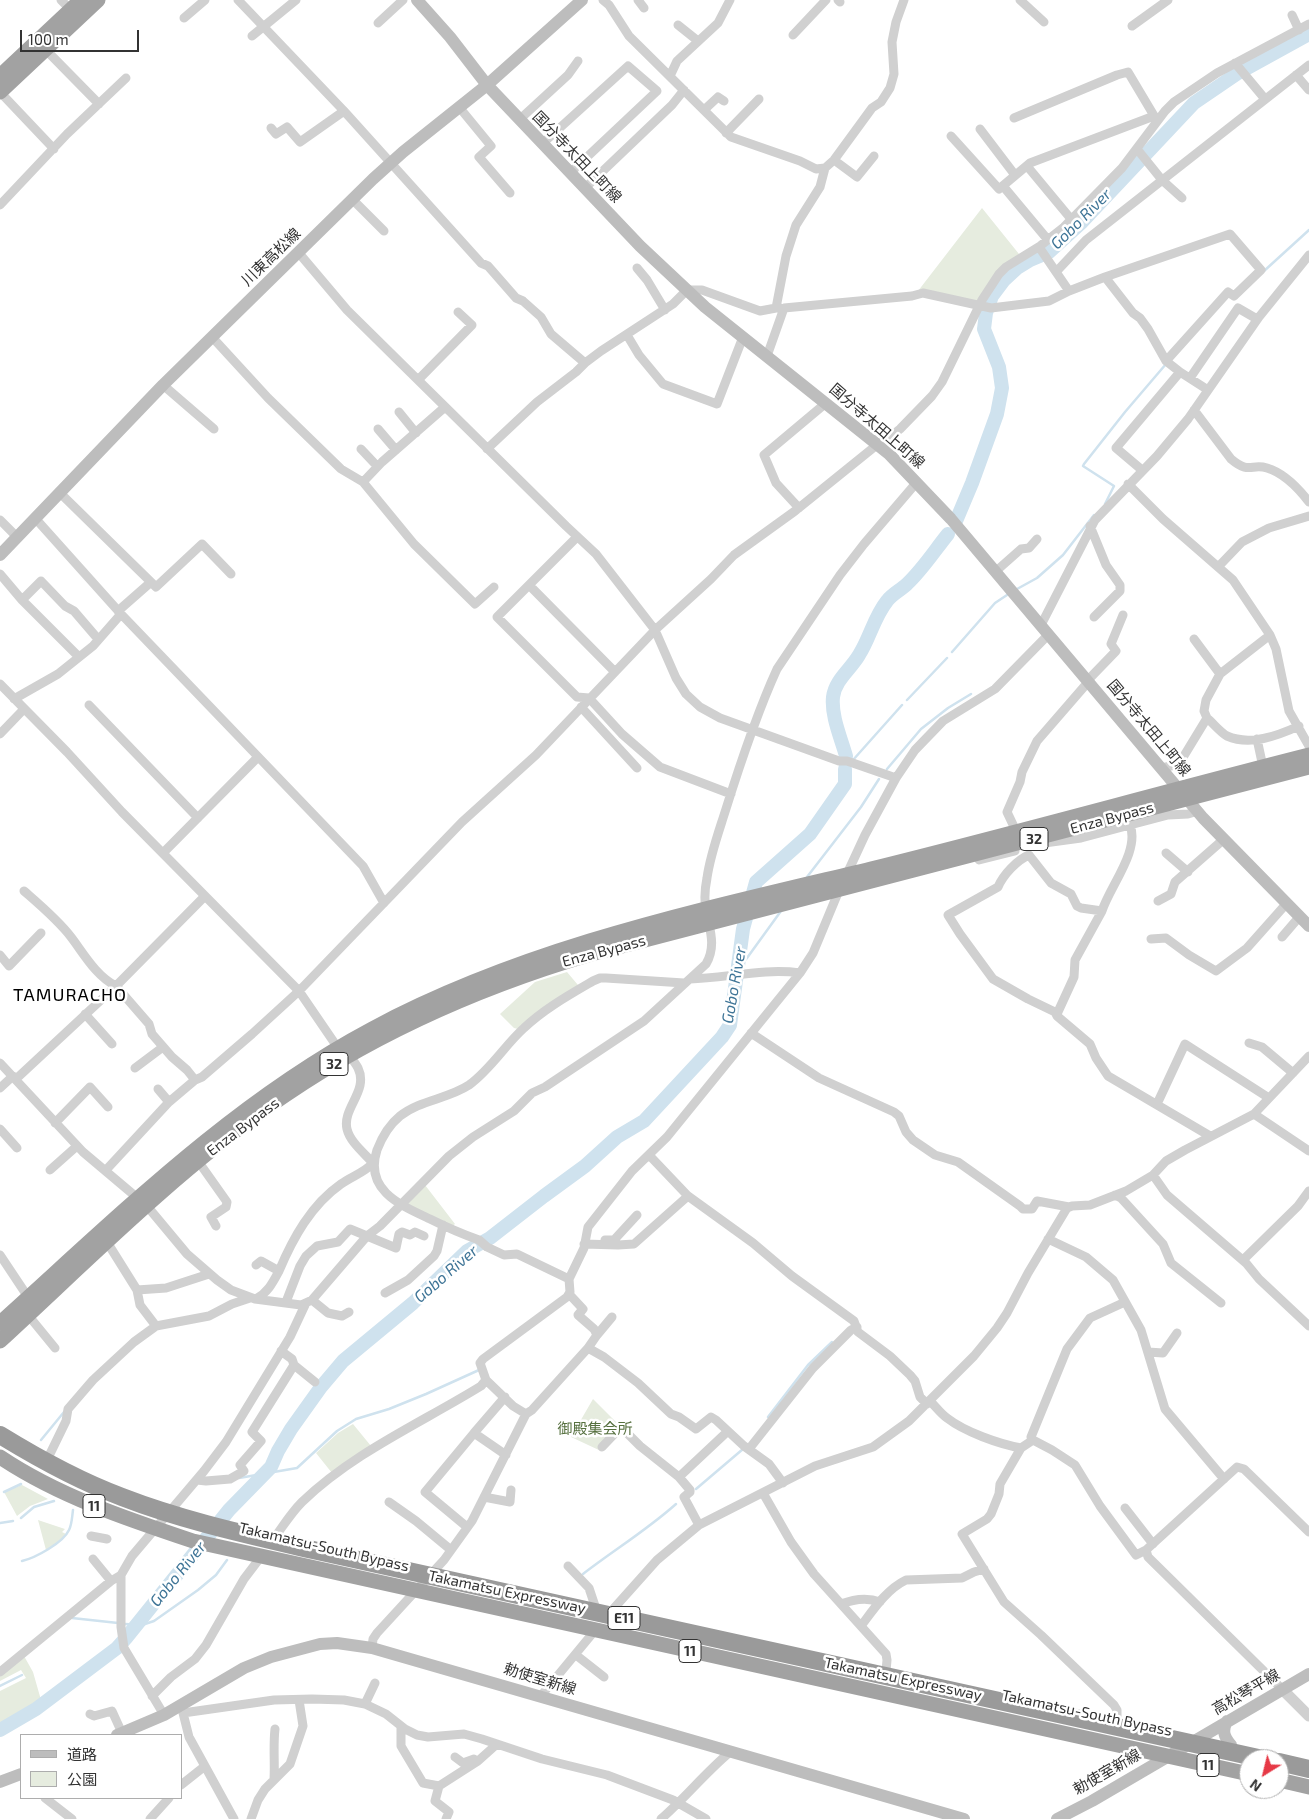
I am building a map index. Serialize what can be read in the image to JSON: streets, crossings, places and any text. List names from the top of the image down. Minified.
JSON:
{"streets":{"highway":["Enza Bypass","32","11","Takamatsu-South Bypass","Takamatsu Expressway","E11"],"main road":["国分寺太田上町線","川東高松線","勅使室新線","高松琴平線"]},"crossings":[["国分寺太田上町線","川東高松線"],["国分寺太田上町線","Enza Bypass"],["Takamatsu-South Bypass","勅使室新線"],["Takamatsu-South Bypass","高松琴平線"],["勅使室新線","高松琴平線"]],"districts":["TAMURACHO"],"water":["Gobo River"],"parks":["御殿集会所"],"legend":["道路","公園"],"scale_bar":"100 m","north":"bottom left"}
